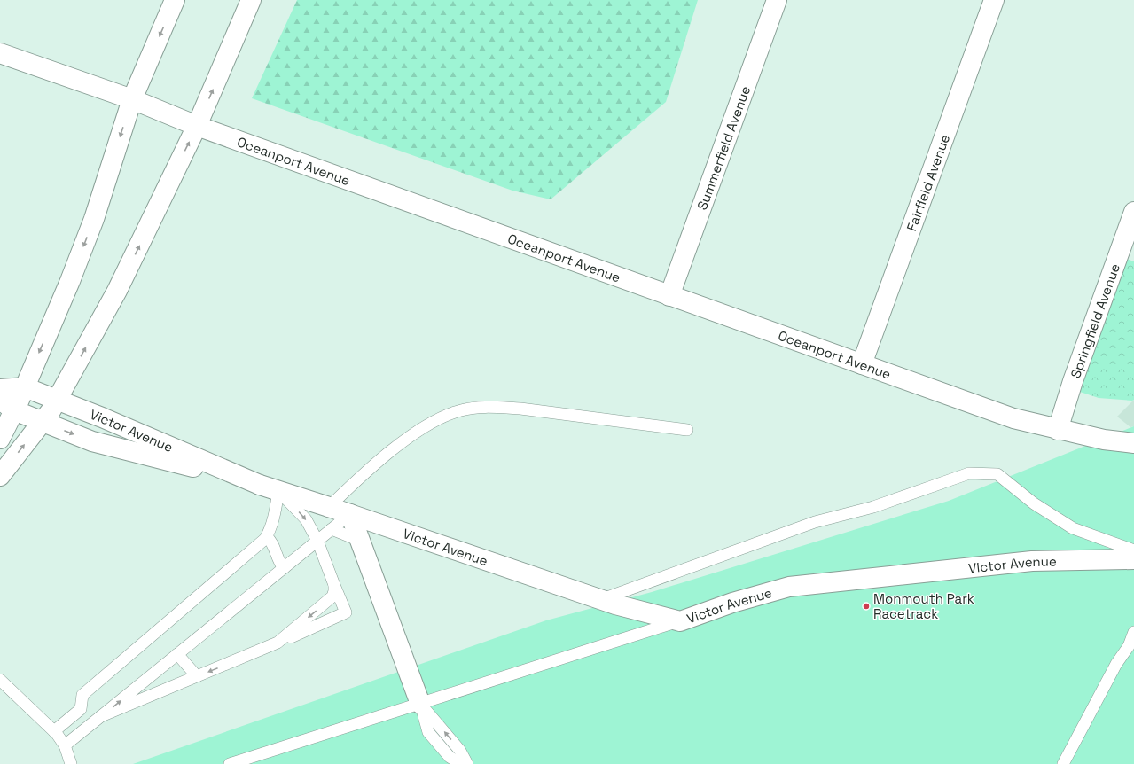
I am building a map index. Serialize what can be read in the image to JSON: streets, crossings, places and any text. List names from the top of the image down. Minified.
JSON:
{"streets":{"main road":["Summerfield Avenue","Oceanport Avenue","Fairfield Avenue","Springfield Avenue","Victor Avenue"]},"crossings":[["Summerfield Avenue","Oceanport Avenue"],["Oceanport Avenue","Fairfield Avenue"],["Oceanport Avenue","Springfield Avenue"]],"places":["Monmouth Park Racetrack"]}
